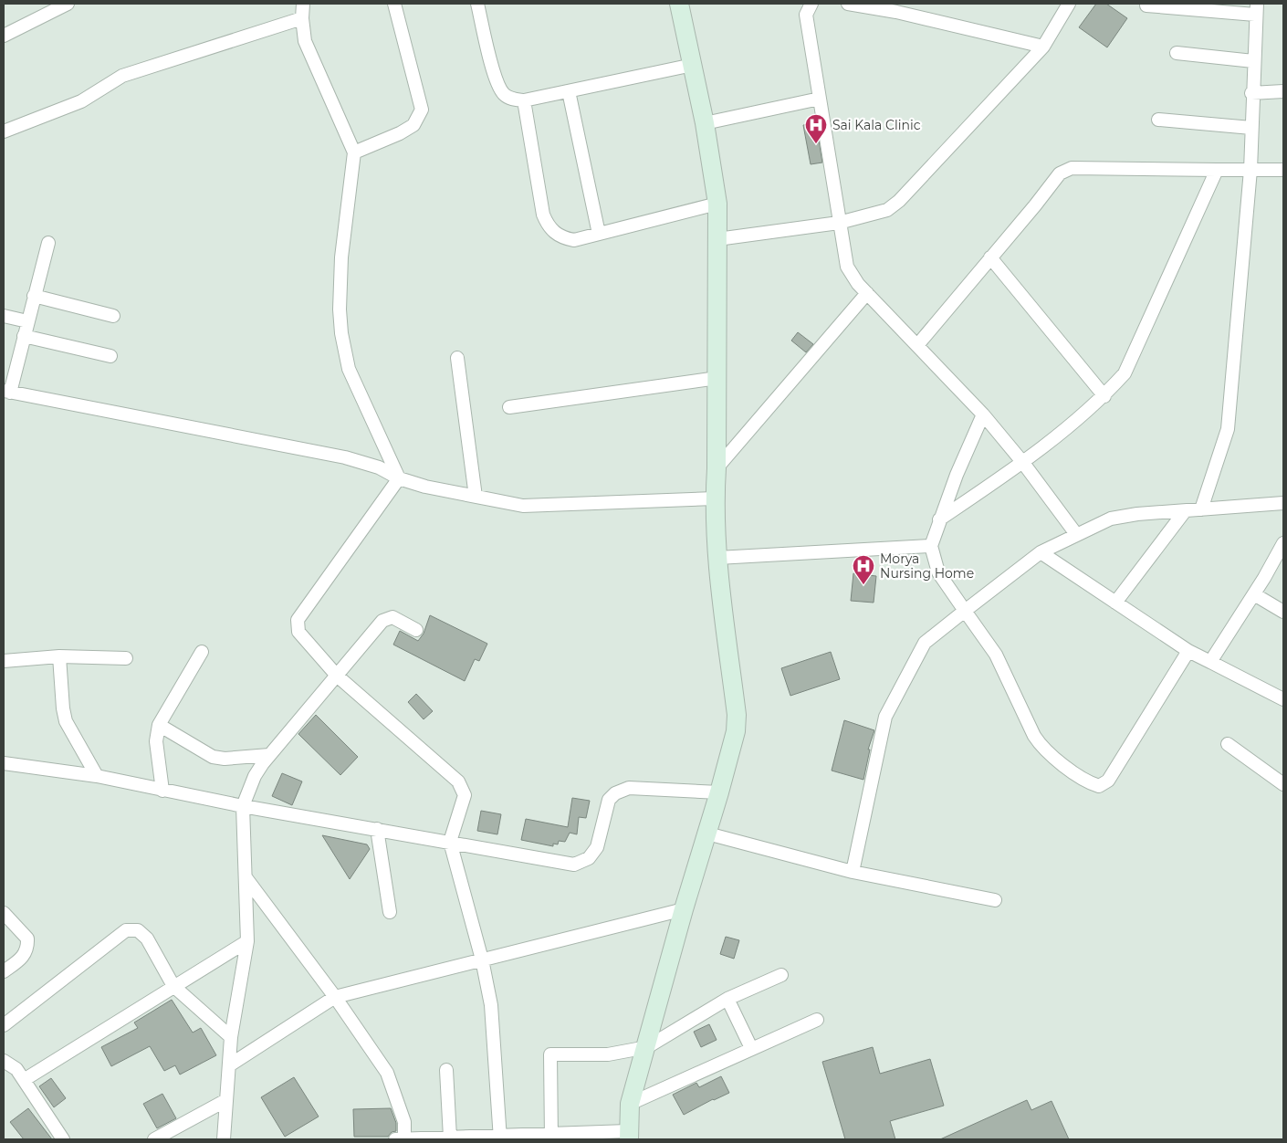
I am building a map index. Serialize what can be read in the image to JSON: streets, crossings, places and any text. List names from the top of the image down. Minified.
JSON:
{"places":{"hospital":["Sai Kala Clinic","Morya Nursing Home"]}}
